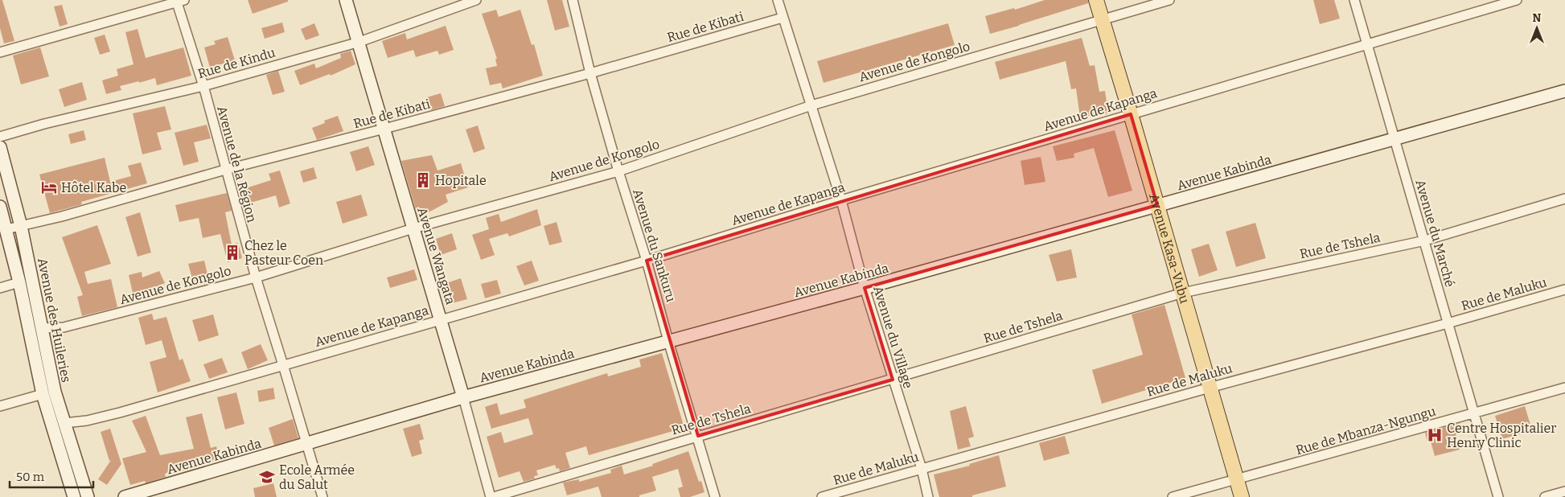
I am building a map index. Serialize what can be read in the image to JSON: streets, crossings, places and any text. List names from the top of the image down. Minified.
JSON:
{"streets":{"main road":["Avenue Kasa-Vubu"],"street":["Rue de Kibati","Avenue de Kongolo","Rue de Kindu","Avenue de Kapanga","Avenue de la Région","Avenue Kabinda","Avenue du Marché","Avenue du Sankuru","Rue de Tshela","Avenue Wangata","Rue de Maluku","Avenue des Huileries","Avenue du Village","Rue de Mbanza-Ngungu"]},"crossings":[["Rue de Kibati","Avenue de la Région"],["Rue de Kibati","Avenue du Sankuru"],["Rue de Kibati","Avenue Wangata"],["Rue de Kibati","Avenue des Huileries"],["Rue de Kibati","Avenue du Village"],["Avenue de Kongolo","Avenue de la Région"],["Avenue de Kongolo","Avenue du Sankuru"],["Avenue de Kongolo","Avenue Kasa-Vubu"],["Avenue de Kongolo","Avenue Wangata"],["Avenue de Kongolo","Avenue des Huileries"],["Avenue de Kongolo","Avenue du Village"],["Rue de Kindu","Avenue de la Région"],["Rue de Kindu","Avenue Wangata"],["Avenue de Kapanga","Avenue de la Région"],["Avenue de Kapanga","Avenue du Marché"],["Avenue de Kapanga","Avenue du Sankuru"],["Avenue de Kapanga","Avenue Kasa-Vubu"],["Avenue de Kapanga","Avenue Wangata"],["Avenue de Kapanga","Avenue des Huileries"],["Avenue de Kapanga","Avenue du Village"],["Avenue de la Région","Avenue Kabinda"],["Avenue Kabinda","Avenue du Marché"],["Avenue Kabinda","Avenue du Sankuru"],["Avenue Kabinda","Avenue Kasa-Vubu"],["Avenue Kabinda","Avenue Wangata"],["Avenue Kabinda","Avenue du Village"],["Avenue du Marché","Rue de Tshela"],["Avenue du Marché","Rue de Maluku"],["Avenue du Marché","Rue de Mbanza-Ngungu"],["Avenue du Sankuru","Rue de Tshela"],["Rue de Tshela","Avenue Kasa-Vubu"],["Rue de Tshela","Avenue Wangata"],["Rue de Tshela","Avenue du Village"],["Avenue Kasa-Vubu","Rue de Maluku"],["Avenue Kasa-Vubu","Rue de Mbanza-Ngungu"],["Rue de Maluku","Avenue du Village"]],"places":{"building":["Hopitale","Chez le Pasteur Coen"],"hotel":["Hôtel Kabe"],"hospital":["Centre Hospitalier Henry Clinic"],"school or university":["Ecole Armée du Salut"]},"scale_bar":"50 m","north":"top"}
